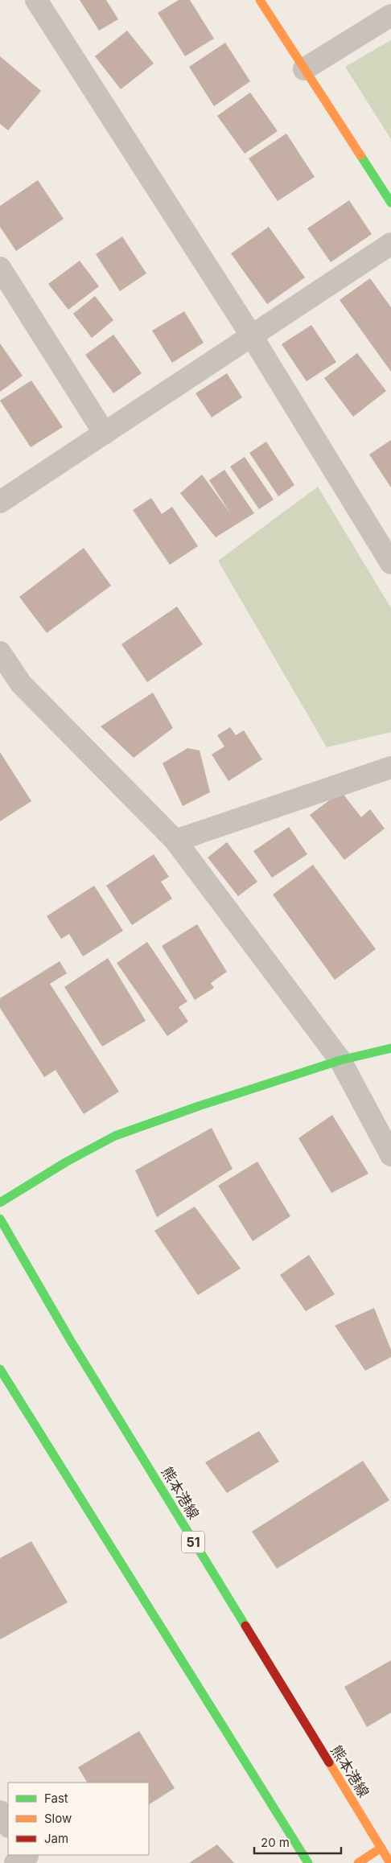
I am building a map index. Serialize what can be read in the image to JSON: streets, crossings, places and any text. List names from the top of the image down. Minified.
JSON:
{"streets":{"main road":["熊本港線","51"]},"legend":["Fast","Slow","Jam"],"scale_bar":"20 m"}
